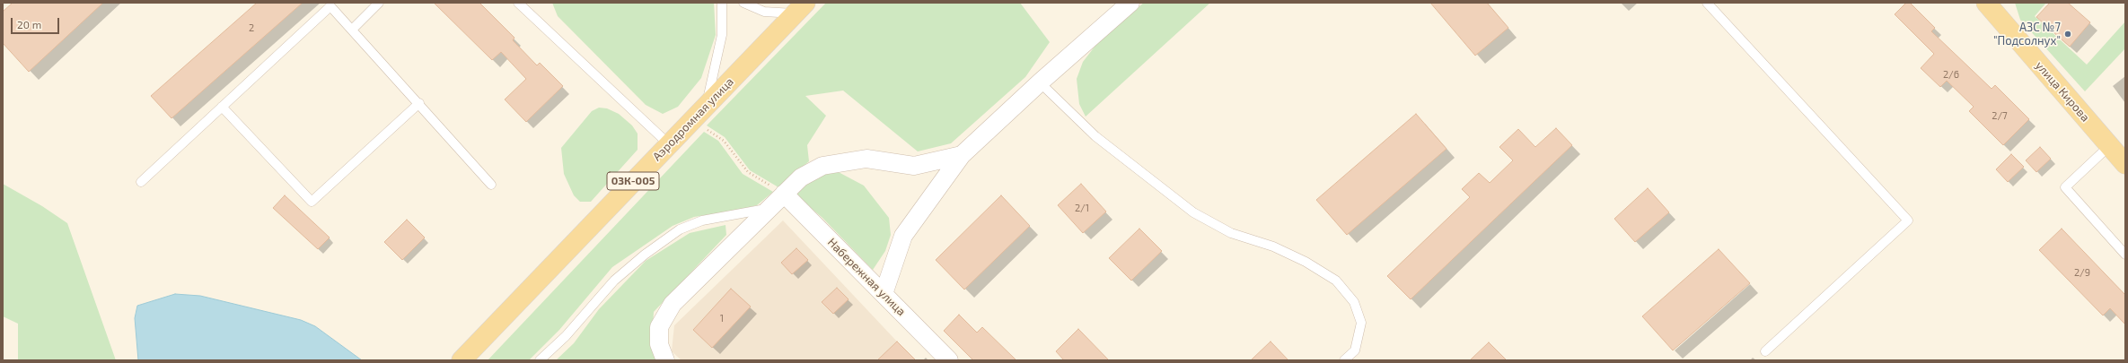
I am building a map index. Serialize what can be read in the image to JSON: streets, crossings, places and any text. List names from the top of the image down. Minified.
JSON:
{"streets":{"main road":["улица Кирова","Аэродромная улица","03К-005"],"street":["Набережная улица"]},"places":["АЗС №7 \"Подсолнух\""],"house_numbers":["2","2/6","2/7","2/1","2/9","1"],"scale_bar":"20 m"}
